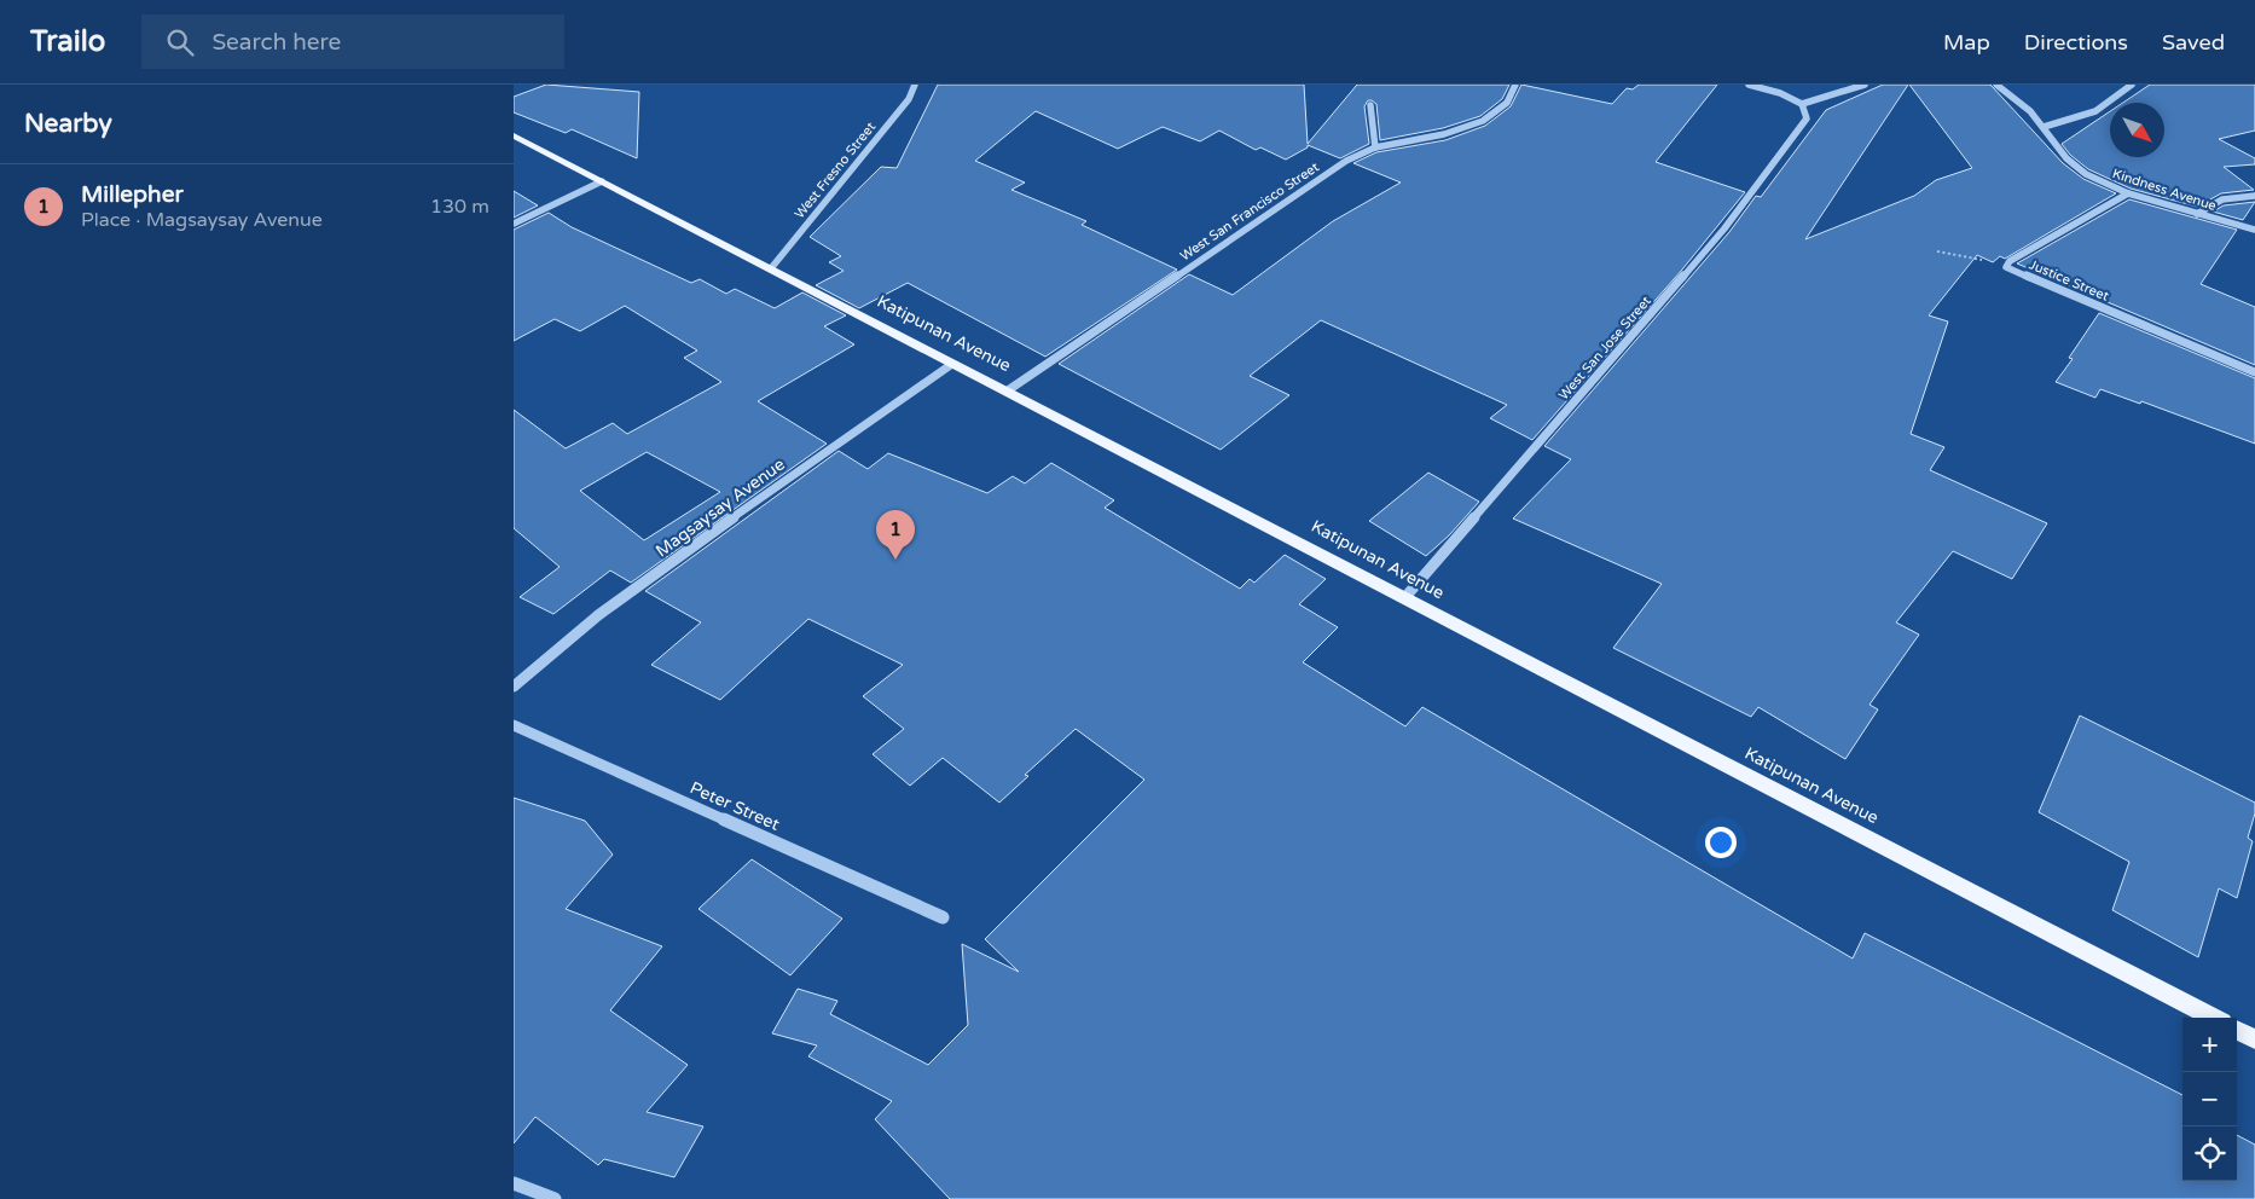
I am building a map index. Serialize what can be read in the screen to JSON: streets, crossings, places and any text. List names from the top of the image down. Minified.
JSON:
{"streets":{"main road":["Katipunan Avenue"],"street":["West Fresno Street","Kindness Avenue","West San Francisco Street","Justice Street","West San Jose Street","Magsaysay Avenue","Peter Street"]},"crossings":[["West Fresno Street","Katipunan Avenue"],["Kindness Avenue","Justice Street"],["West San Francisco Street","Katipunan Avenue"],["Katipunan Avenue","West San Jose Street"],["Katipunan Avenue","Magsaysay Avenue"]],"north":"bottom right","page":{"header":"Trailo","search":"Search here","nav":["Map","Directions","Saved"],"heading":"Nearby","list":[{"mark":"1","name":"Millepher","note":"Place · Magsaysay Avenue","value":"130 m"}],"pins":"1","map_buttons":["+","−"]}}
